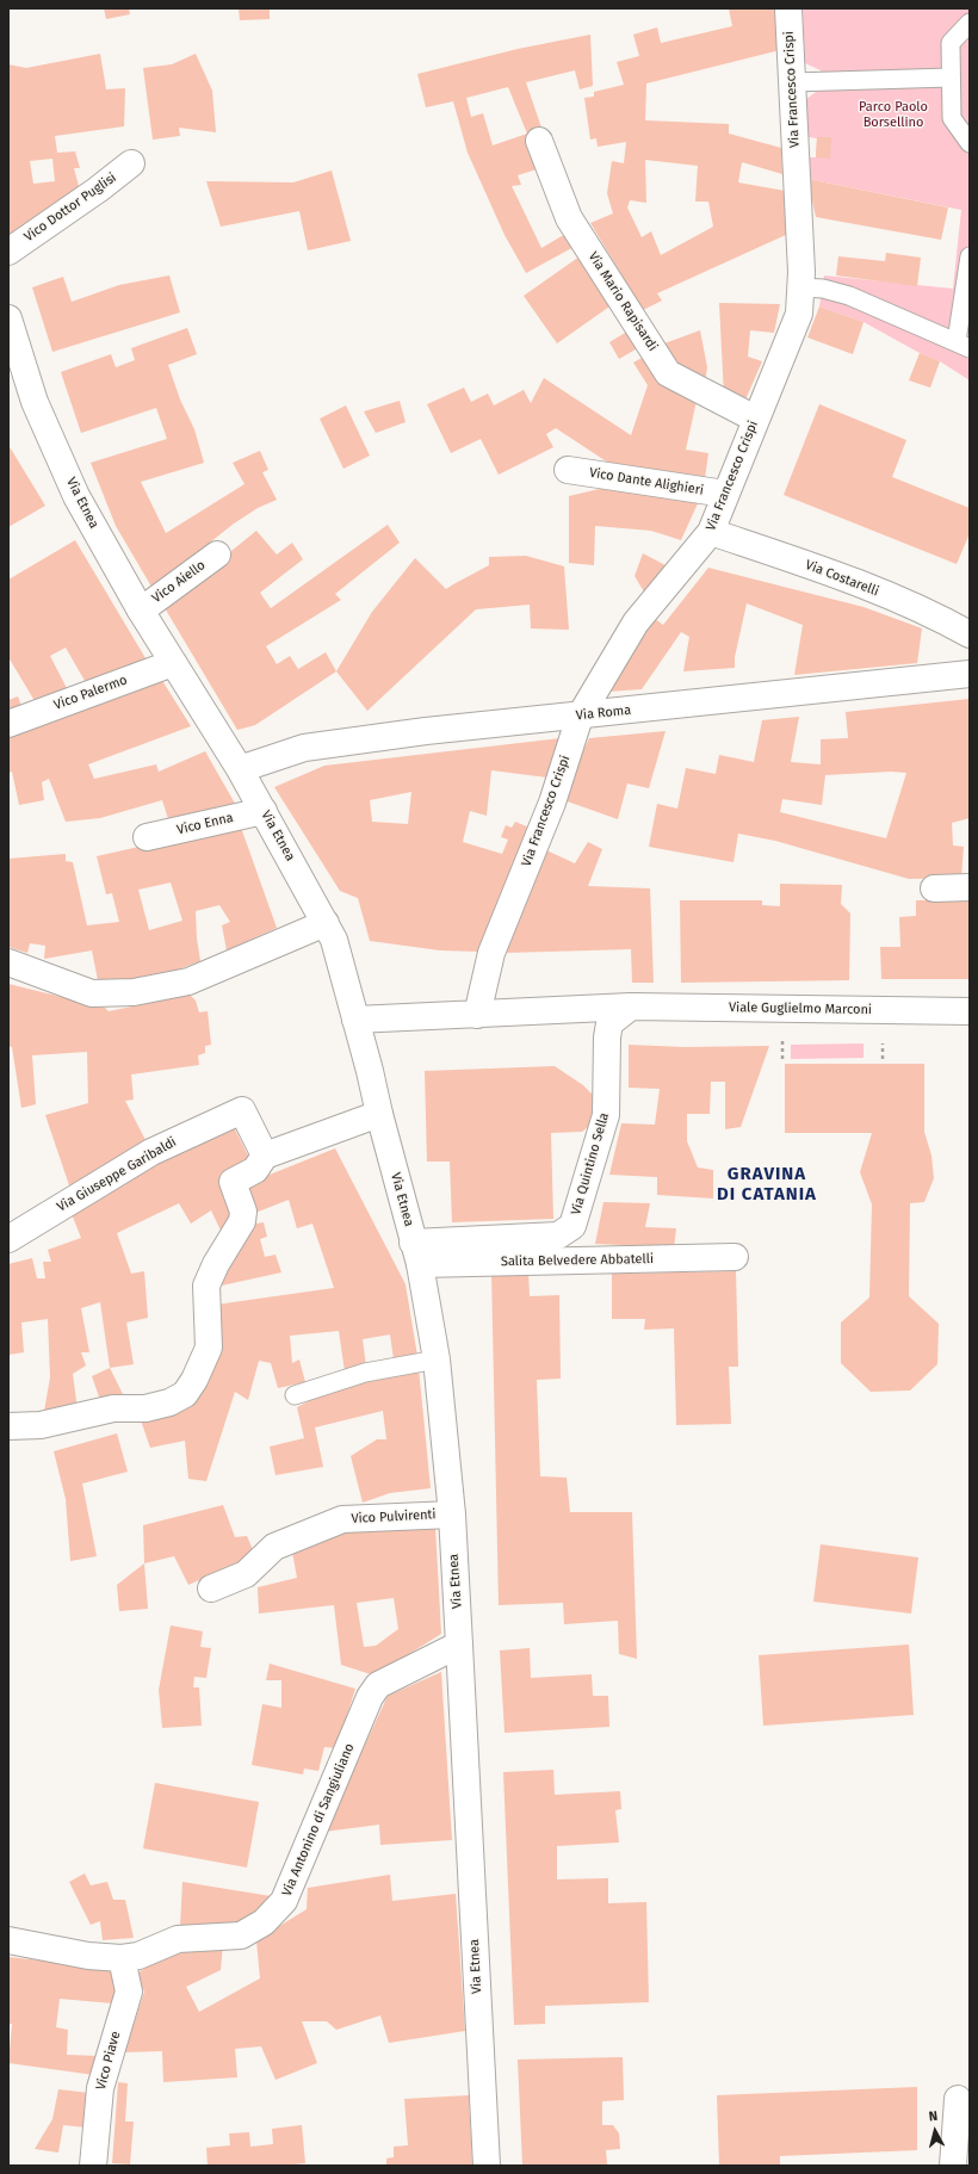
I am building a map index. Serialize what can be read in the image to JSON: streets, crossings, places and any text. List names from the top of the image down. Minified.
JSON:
{"streets":{"street":["Via Francesco Crispi","Vico Dottor Puglisi","Via Mario Rapisardi","Vico Dante Alighieri","Via Etnea","Via Costarelli","Vico Aiello","Vico Palermo","Via Roma","Vico Enna","Viale Guglielmo Marconi","Via Quintino Sella","Via Giuseppe Garibaldi","Salita Belvedere Abbatelli","Vico Pulvirenti","Via Antonino di Sangiuliano","Vico Piave"]},"crossings":[["Via Francesco Crispi","Via Mario Rapisardi"],["Via Francesco Crispi","Vico Dante Alighieri"],["Via Francesco Crispi","Via Costarelli"],["Via Francesco Crispi","Via Roma"],["Via Francesco Crispi","Viale Guglielmo Marconi"],["Via Etnea","Vico Aiello"],["Via Etnea","Vico Palermo"],["Via Etnea","Via Roma"],["Via Etnea","Vico Enna"],["Via Etnea","Viale Guglielmo Marconi"],["Via Etnea","Via Quintino Sella"],["Via Etnea","Salita Belvedere Abbatelli"],["Via Etnea","Vico Pulvirenti"],["Via Etnea","Via Antonino di Sangiuliano"],["Viale Guglielmo Marconi","Via Quintino Sella"],["Via Quintino Sella","Salita Belvedere Abbatelli"],["Via Antonino di Sangiuliano","Vico Piave"]],"districts":["GRAVINA DI CATANIA"],"parks":["Parco Paolo Borsellino"],"north":"top"}
